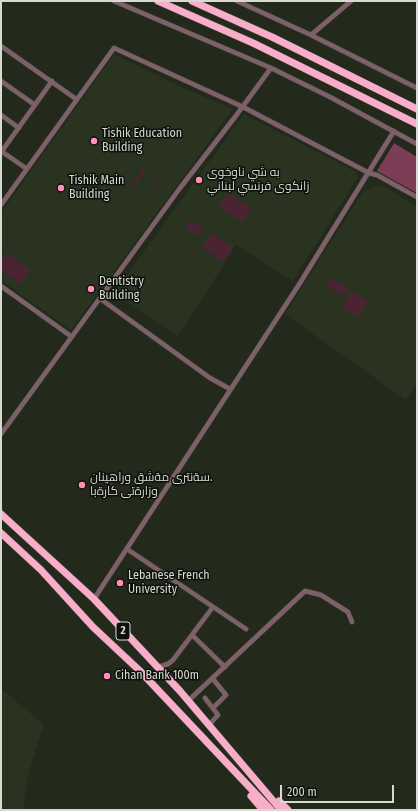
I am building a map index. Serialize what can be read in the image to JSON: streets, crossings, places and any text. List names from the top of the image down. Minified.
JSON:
{"streets":{"highway":["2"]},"places":["Tishik Education Building","به شي ناوخوى زانكوى فرنسي لبناني","Tishik Main Building","Dentistry Building","سةنترى مةشق وراهينان. وزارةتى كارةبا","Lebanese French University","Cihan Bank 100m"],"scale_bar":"200 m"}
